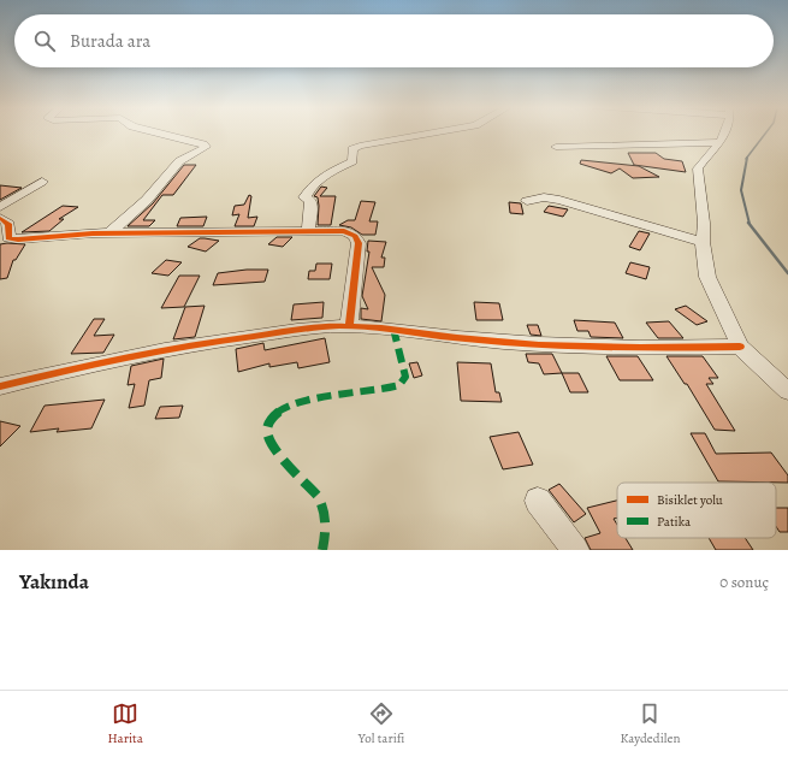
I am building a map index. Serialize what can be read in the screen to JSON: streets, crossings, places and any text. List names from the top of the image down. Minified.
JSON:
{"legend":["Bisiklet yolu","Patika"],"page":{"search":"Burada ara","heading":["Yakında","0 sonuç"],"nav":["Harita","Yol tarifi","Kaydedilen"]}}
